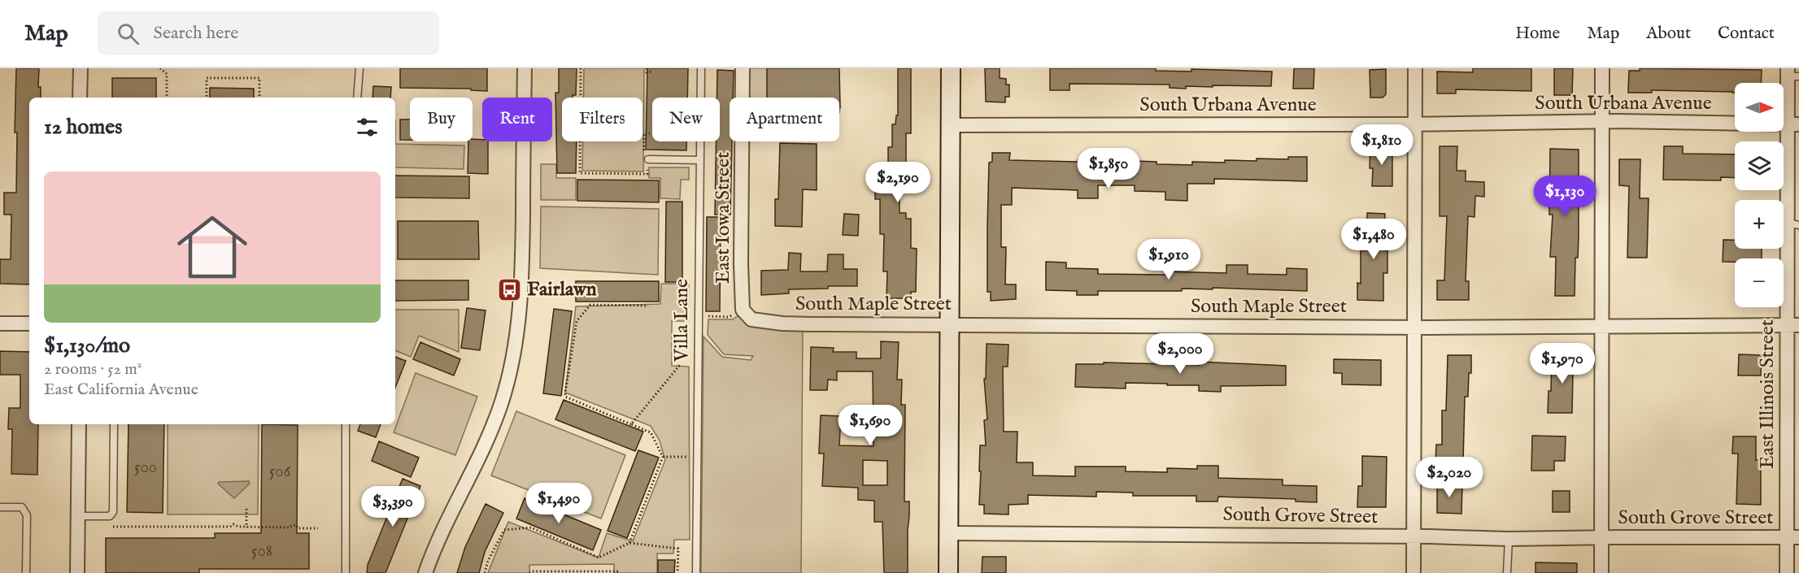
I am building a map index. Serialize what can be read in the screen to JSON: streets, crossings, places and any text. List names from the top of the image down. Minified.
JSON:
{"streets":{"street":["South Urbana Avenue","East Iowa Street","South Maple Street","East Illinois Street","South Grove Street"],"lane":["Villa Lane"]},"crossings":[["South Urbana Avenue","East Illinois Street"],["East Iowa Street","South Maple Street"],["South Maple Street","East Illinois Street"],["East Illinois Street","South Grove Street"]],"places":{"bus stop":["Fairlawn"]},"house_numbers":["500","506","508"],"north":"right","page":{"header":"Map","search":"Search here","nav":["Home","Map","About","Contact"],"map_buttons":["+","−"],"chip":["Buy","Rent","Filters","New","Apartment"],"heading":"12 homes","price":["$1,810","$1,850","$2,190","$1,130","$1,480","$1,910","$2,000","$1,970","$1,690","$2,020","$1,490","$3,390"],"list":[{"name":"$1,130/mo","note":"2 rooms · 52 m² · East California Avenue"}]}}
